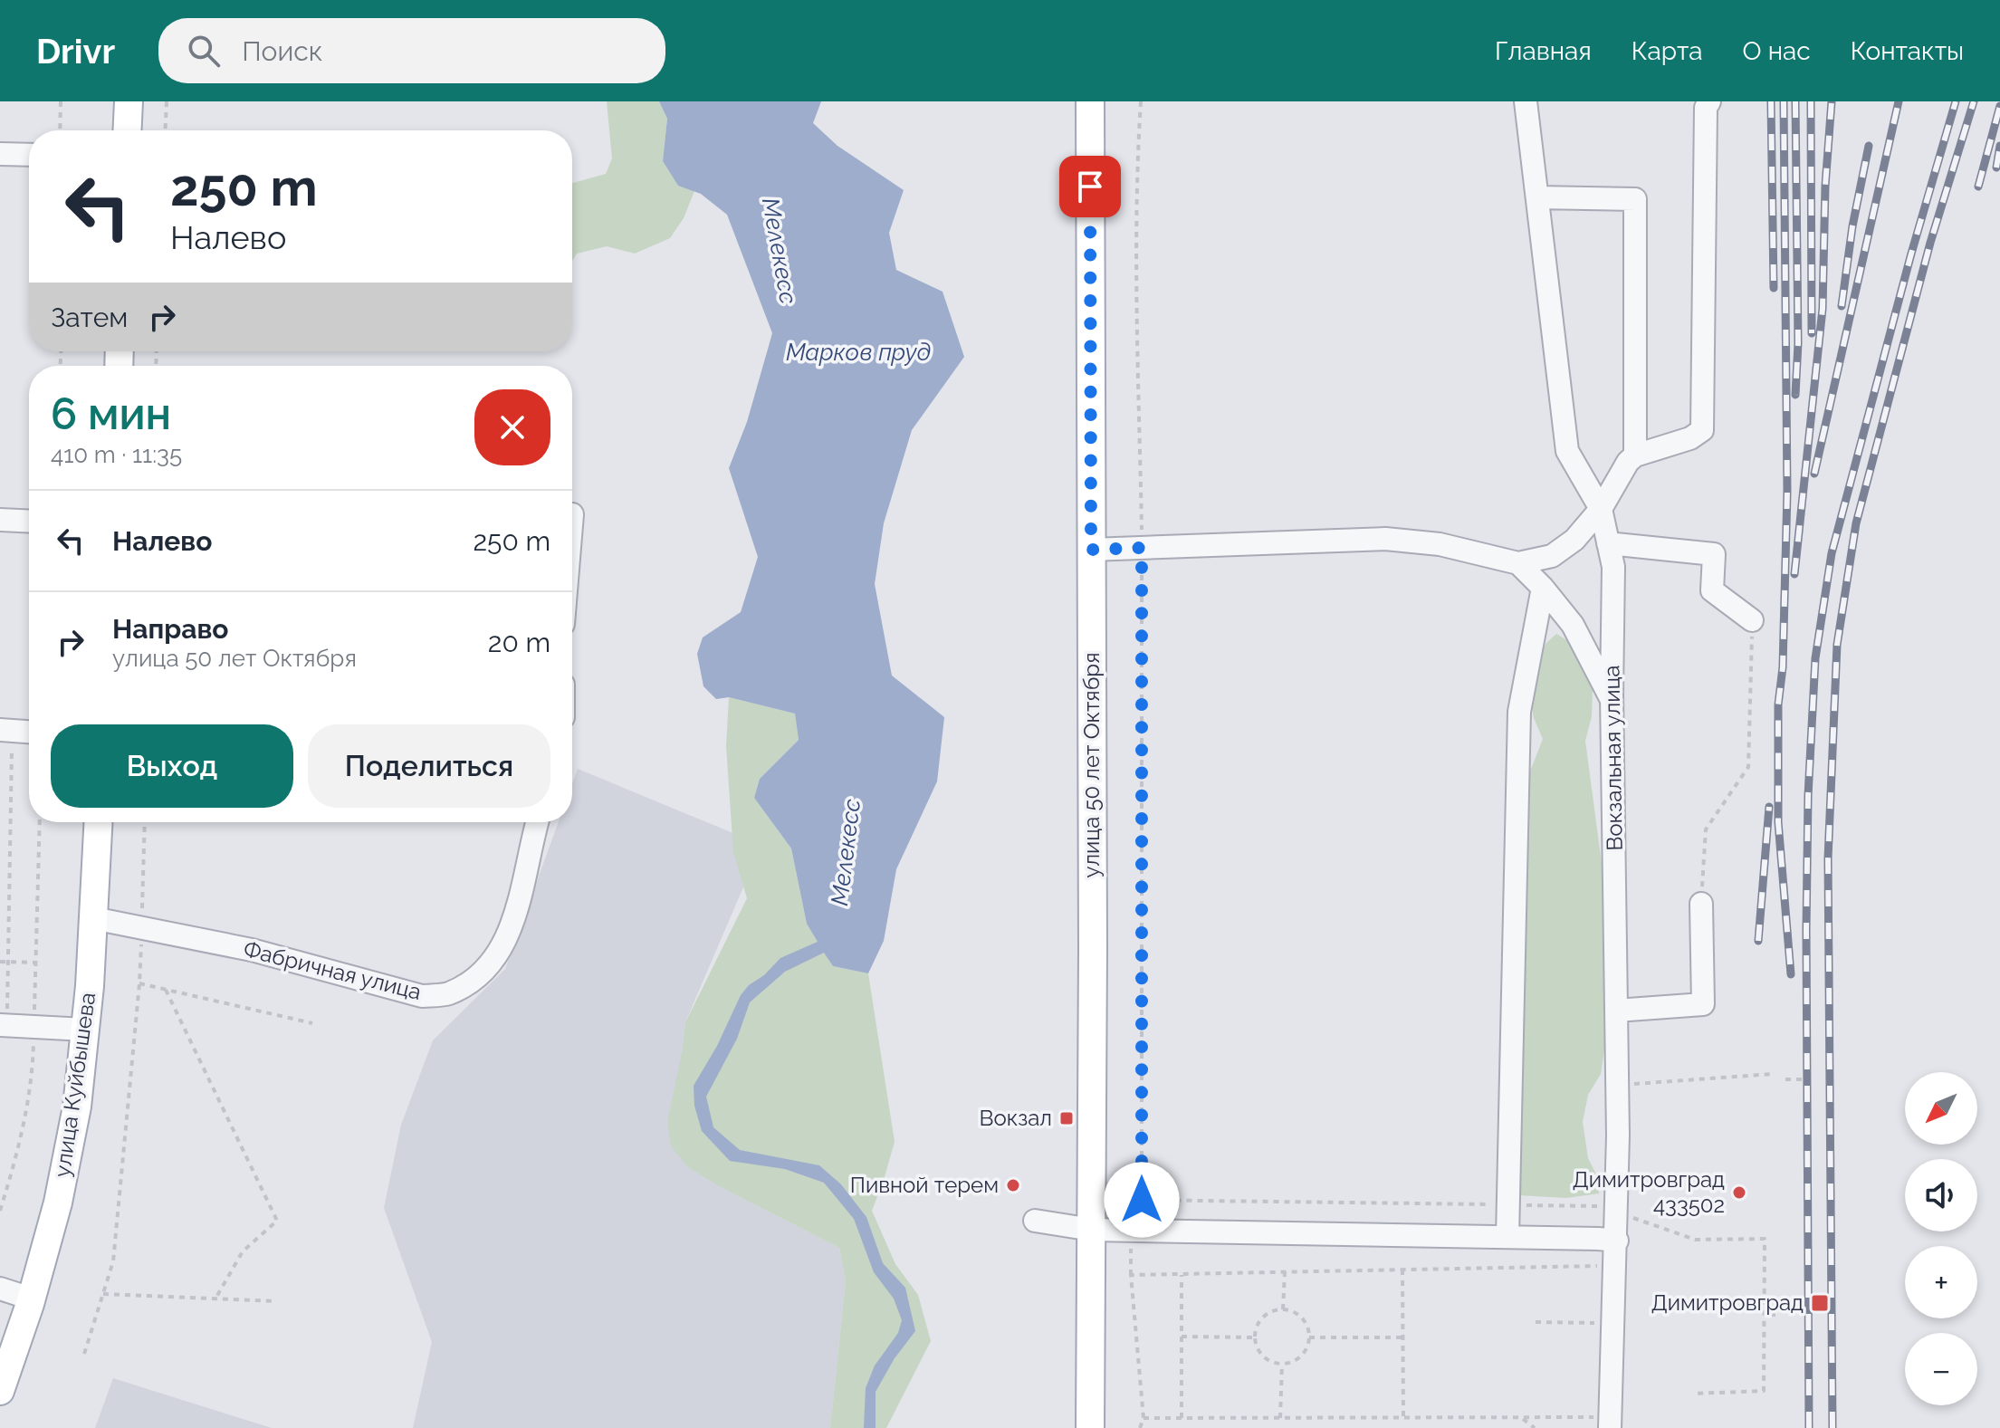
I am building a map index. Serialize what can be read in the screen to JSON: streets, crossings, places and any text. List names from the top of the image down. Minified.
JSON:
{"streets":{"main road":["улица 50 лет Октября","улица Куйбышева"],"street":["Вокзальная улица","Фабричная улица"]},"crossings":[["Фабричная улица","улица Куйбышева"]],"water":["Мелекесс","Марков пруд"],"places":{"transit":["Вокзал","Димитровград"],"other":["Пивной терем","Димитровград 433502"]},"north":"bottom left","page":{"header":"Drivr","search":"Поиск","nav":["Главная","Карта","О нас","Контакты"],"turn":["250 m","Налево"],"then":"Затем","heading":["6 мин","410 m · 11:35"],"list":[{"name":"Налево","value":"250 m"},{"name":"Направо","note":"улица 50 лет Октября","value":"20 m"}],"buttons":["Выход","Поделиться"],"map_buttons":["+","−"]}}
